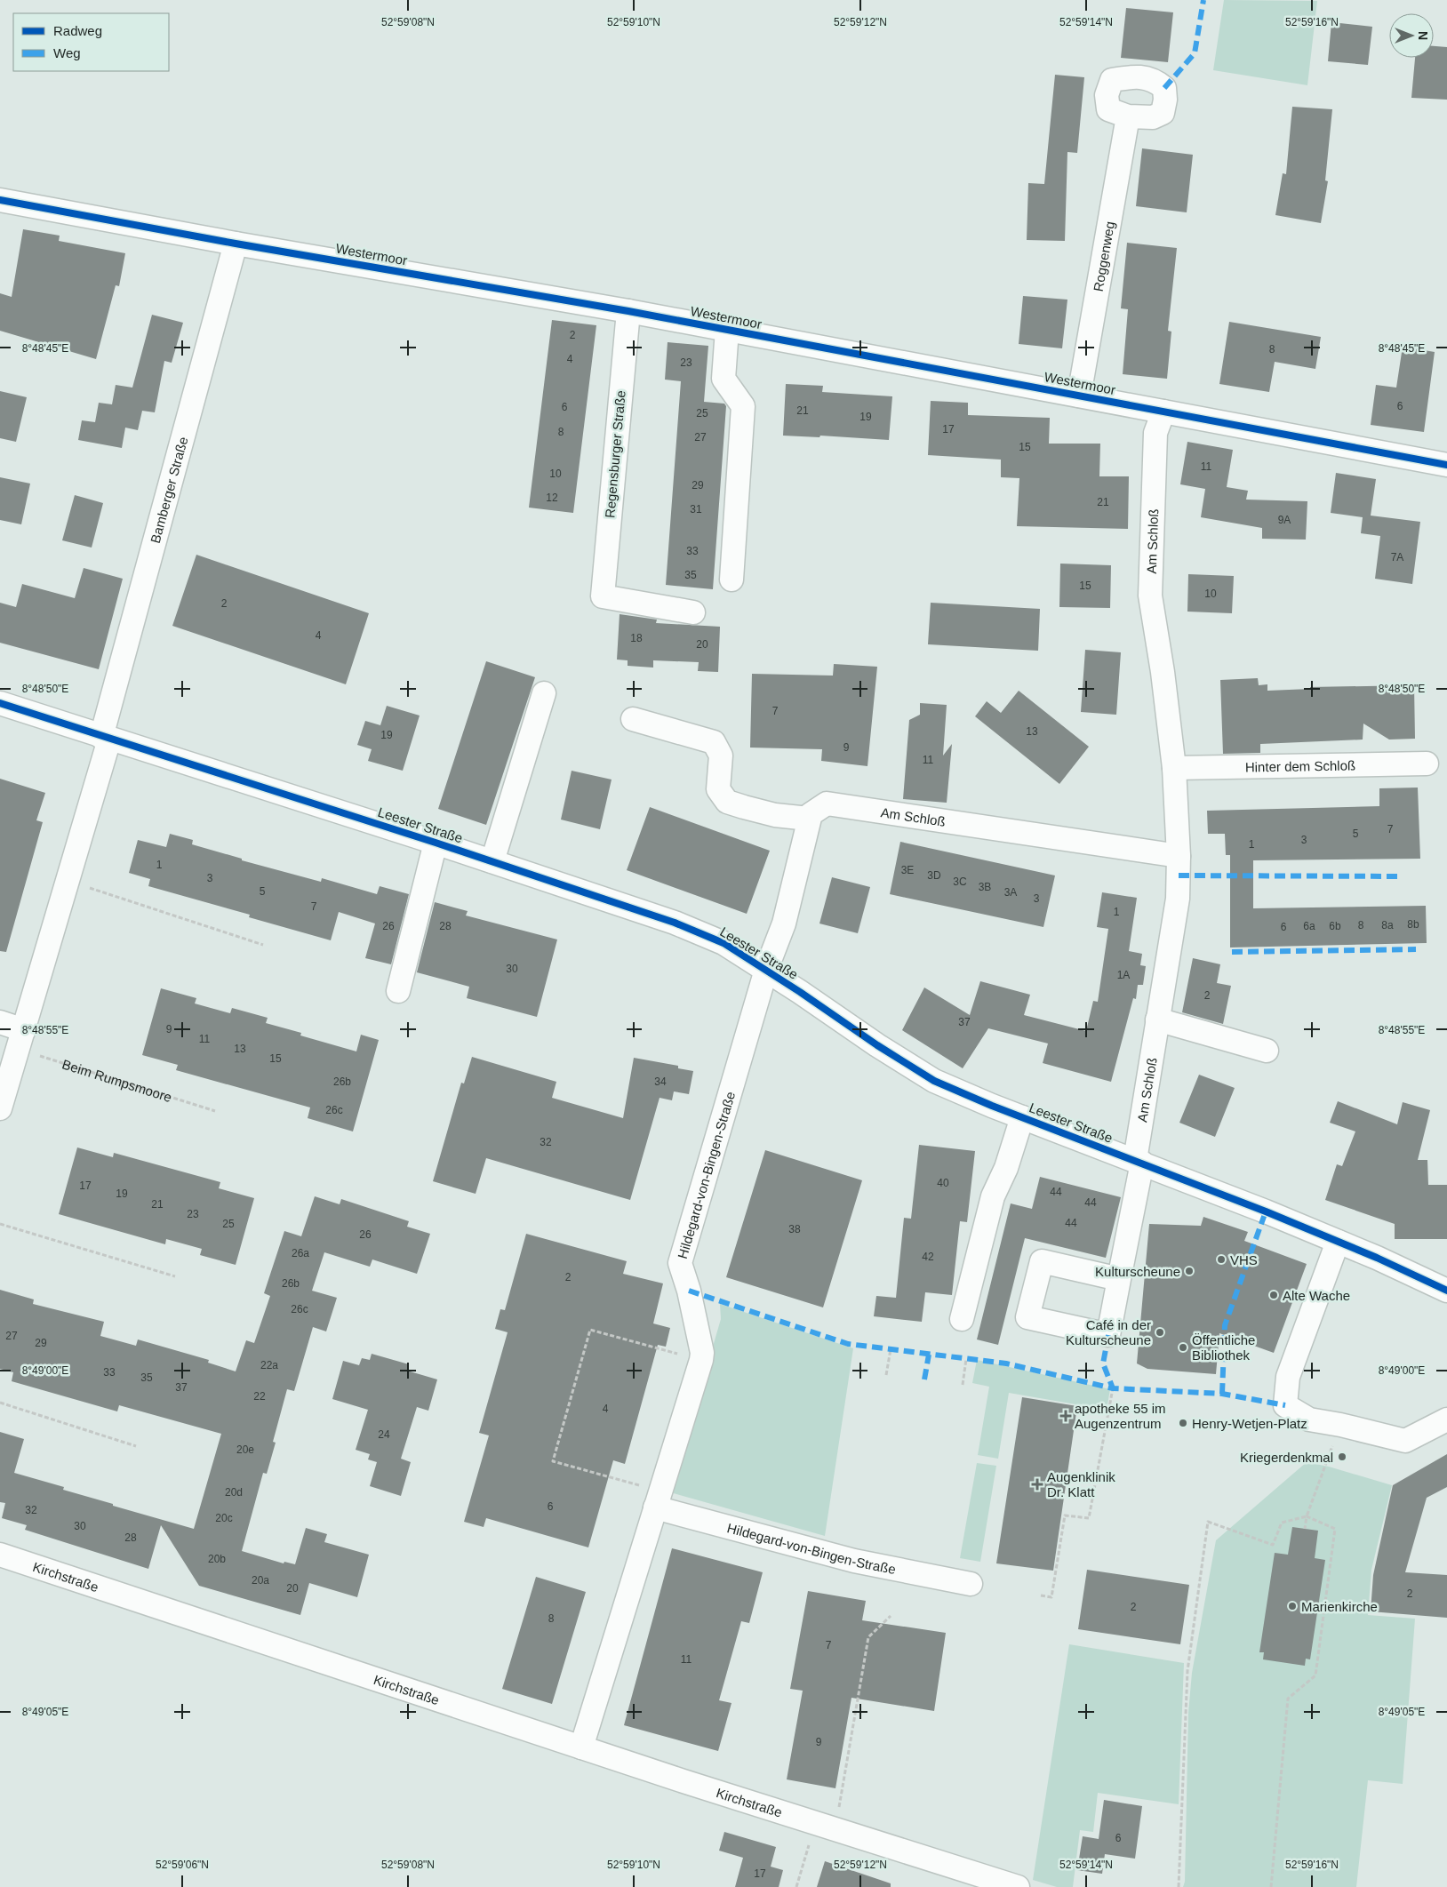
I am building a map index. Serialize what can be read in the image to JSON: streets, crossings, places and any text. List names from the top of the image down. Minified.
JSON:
{"streets":{"street":["Westermoor","Roggenweg","Regensburger Straße","Bamberger Straße","Am Schloß","Hinter dem Schloß","Leester Straße","Hildegard-von-Bingen-Straße","Kirchstraße"],"path":["Beim Rumpsmoore"]},"crossings":[["Westermoor","Roggenweg"],["Westermoor","Regensburger Straße"],["Westermoor","Bamberger Straße"],["Westermoor","Am Schloß"],["Bamberger Straße","Leester Straße"],["Am Schloß","Hinter dem Schloß"],["Am Schloß","Leester Straße"],["Leester Straße","Hildegard-von-Bingen-Straße"],["Hildegard-von-Bingen-Straße","Kirchstraße"]],"places":{"other":["VHS","Kulturscheune","Alte Wache","Café in der Kulturscheune","Öffentliche Bibliothek","Henry-Wetjen-Platz","Kriegerdenkmal","Marienkirche"],"health":["apotheke 55 im Augenzentrum","Augenklinik Dr. Klatt"]},"house_numbers":["2","8","4","23","6","6","21","25","19","17","8","27","15","11","10","29","12","21","31","9A","33","7A","35","15","10","2","4","18","20","7","13","19","9","11","7","5","3","1","1","3E","3D","3","3C","3B","5","3A","3","7","1","8b","8","8a","26","28","6a","6b","6","30","1A","2","37","9","11","13","15","26b","34","26c","32","40","17","44","19","44","21","23","44","25","38","26","26a","42","2","26b","26c","27","29","22a","33","35","37","22","4","24","20e","20d","6","32","20c","30","28","20b","20a","20","2","2","8","7","11","9","6","17"],"legend":["Radweg","Weg"],"north":"right","coordinates":["52°59'08\"N","52°59'10\"N","52°59'12\"N","52°59'14\"N","52°59'16\"N","8°48'45\"E","8°48'50\"E","8°48'55\"E","8°49'00\"E","8°49'05\"E","52°59'06\"N"]}
